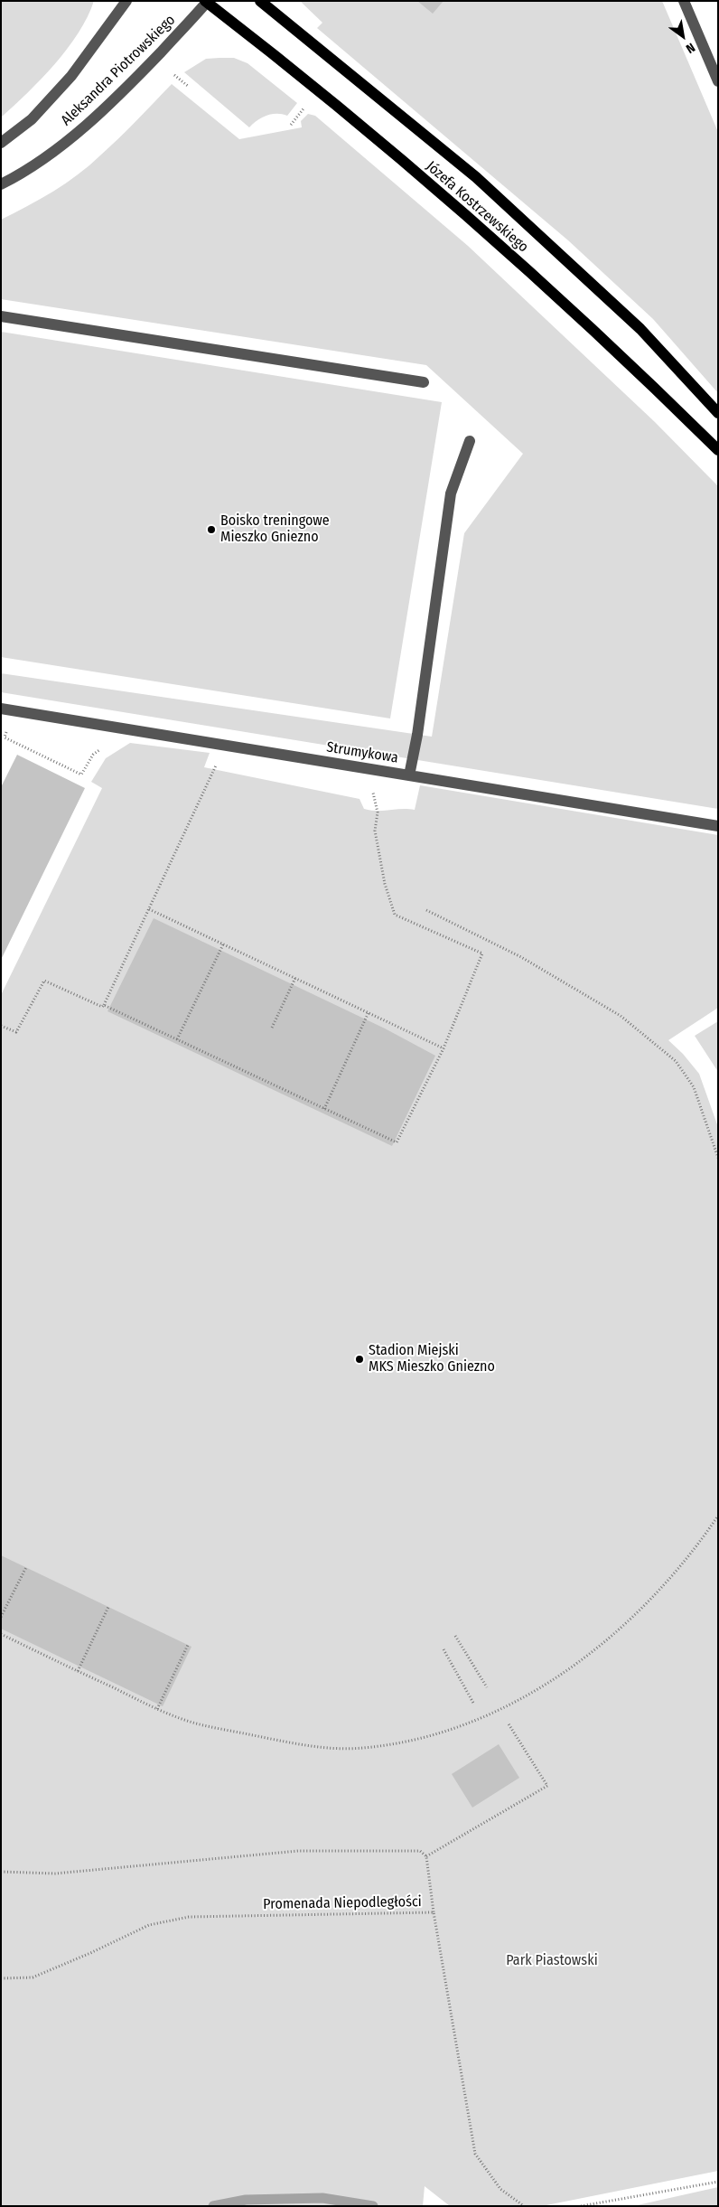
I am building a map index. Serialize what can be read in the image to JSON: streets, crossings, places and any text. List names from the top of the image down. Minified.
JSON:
{"streets":{"main road":["Józefa Kostrzewskiego"],"street":["Aleksandra Piotrowskiego","Strumykowa"],"path":["Promenada Niepodległości"]},"crossings":[["Aleksandra Piotrowskiego","Józefa Kostrzewskiego"]],"parks":["Park Piastowski"],"places":["Boisko treningowe Mieszko Gniezno","Stadion Miejski MKS Mieszko Gniezno"],"north":"bottom right"}
